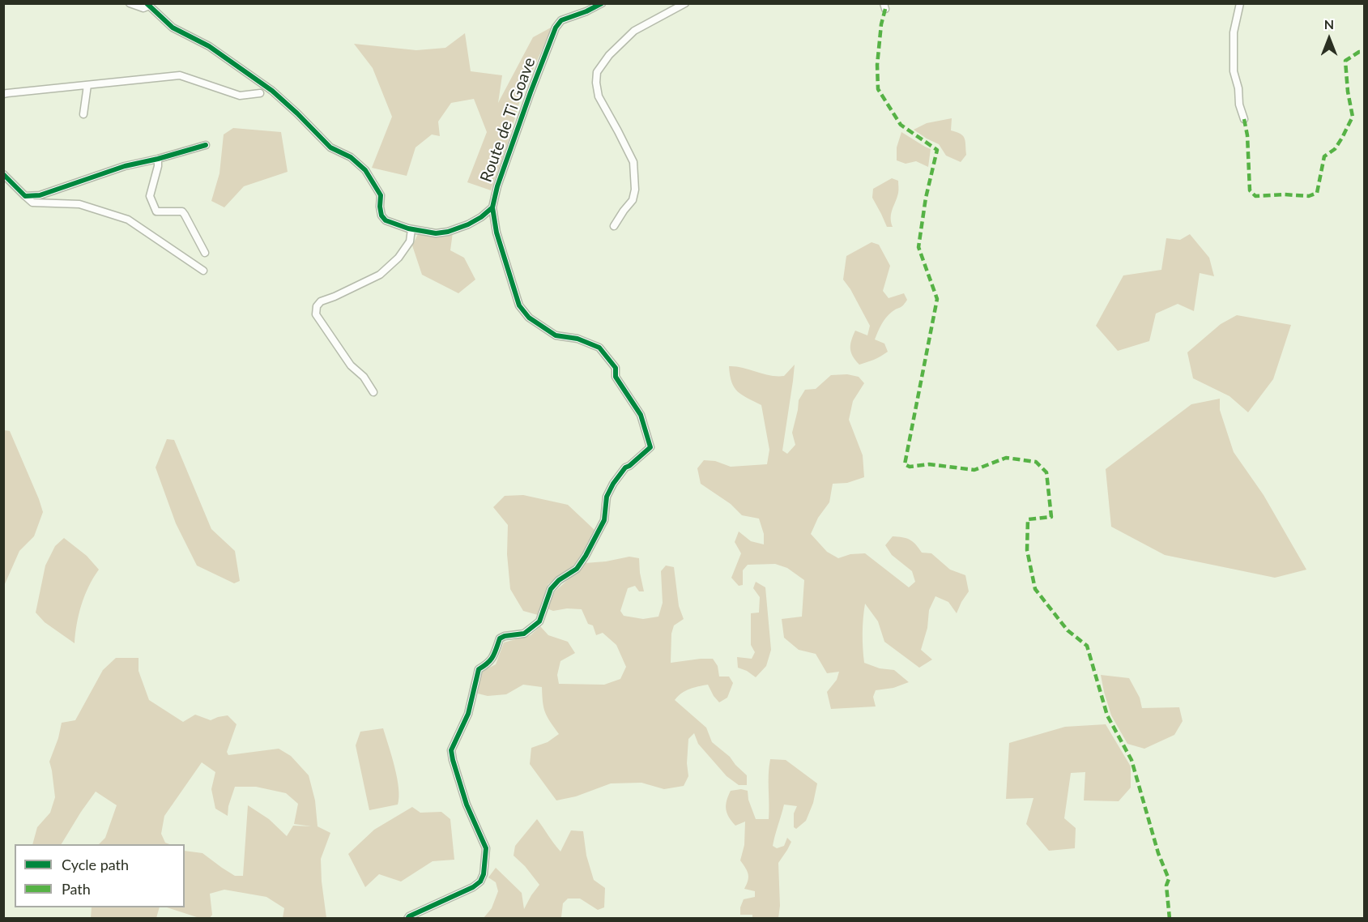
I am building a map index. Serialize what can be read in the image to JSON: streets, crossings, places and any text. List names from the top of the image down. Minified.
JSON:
{"streets":{"street":["Route de Ti Goave"]},"legend":["Cycle path","Path"],"north":"top"}
